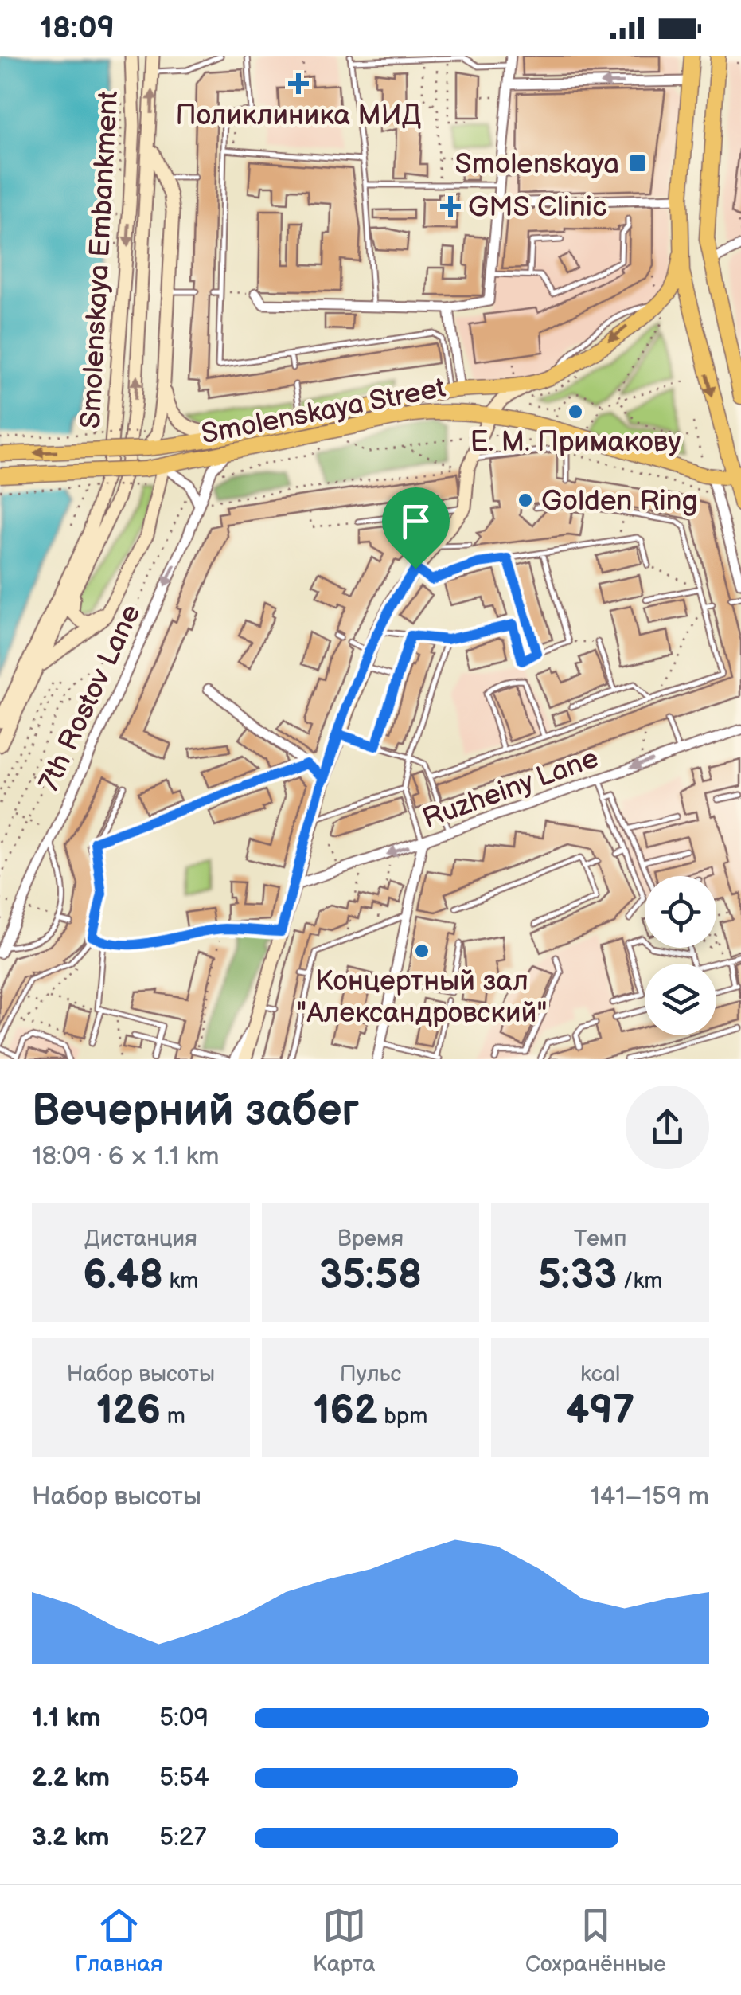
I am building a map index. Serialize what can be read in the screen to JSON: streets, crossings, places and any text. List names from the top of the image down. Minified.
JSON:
{"streets":{"main road":["Smolenskaya Embankment","Smolenskaya Street"],"street":["7th Rostov Lane","Ruzheiny Lane"]},"crossings":[["Smolenskaya Street","7th Rostov Lane"]],"one_way":["7th Rostov Lane","Ruzheiny Lane"],"places":{"health":["Поликлиника МИД","GMS Clinic"],"transit":["Smolenskaya"],"other":["Е. М. Примакову","Golden Ring","Концертный зал \"Александровский\""]},"page":{"status":"18:09","heading":["Вечерний забег","18:09 · 6 × 1.1 km"],"stats":[["Дистанция","6.48 km"],["Время","35:58"],["Темп","5:33 /km"],["Набор высоты","126 m"],["Пульс","162 bpm"],["kcal","497"]],"chart":["Набор высоты","141–159 m"],"list":[{"name":"1.1 km","note":"5:09"},{"name":"2.2 km","note":"5:54"},{"name":"3.2 km","note":"5:27"}],"tabs":["Главная","Карта","Сохранённые"]}}
